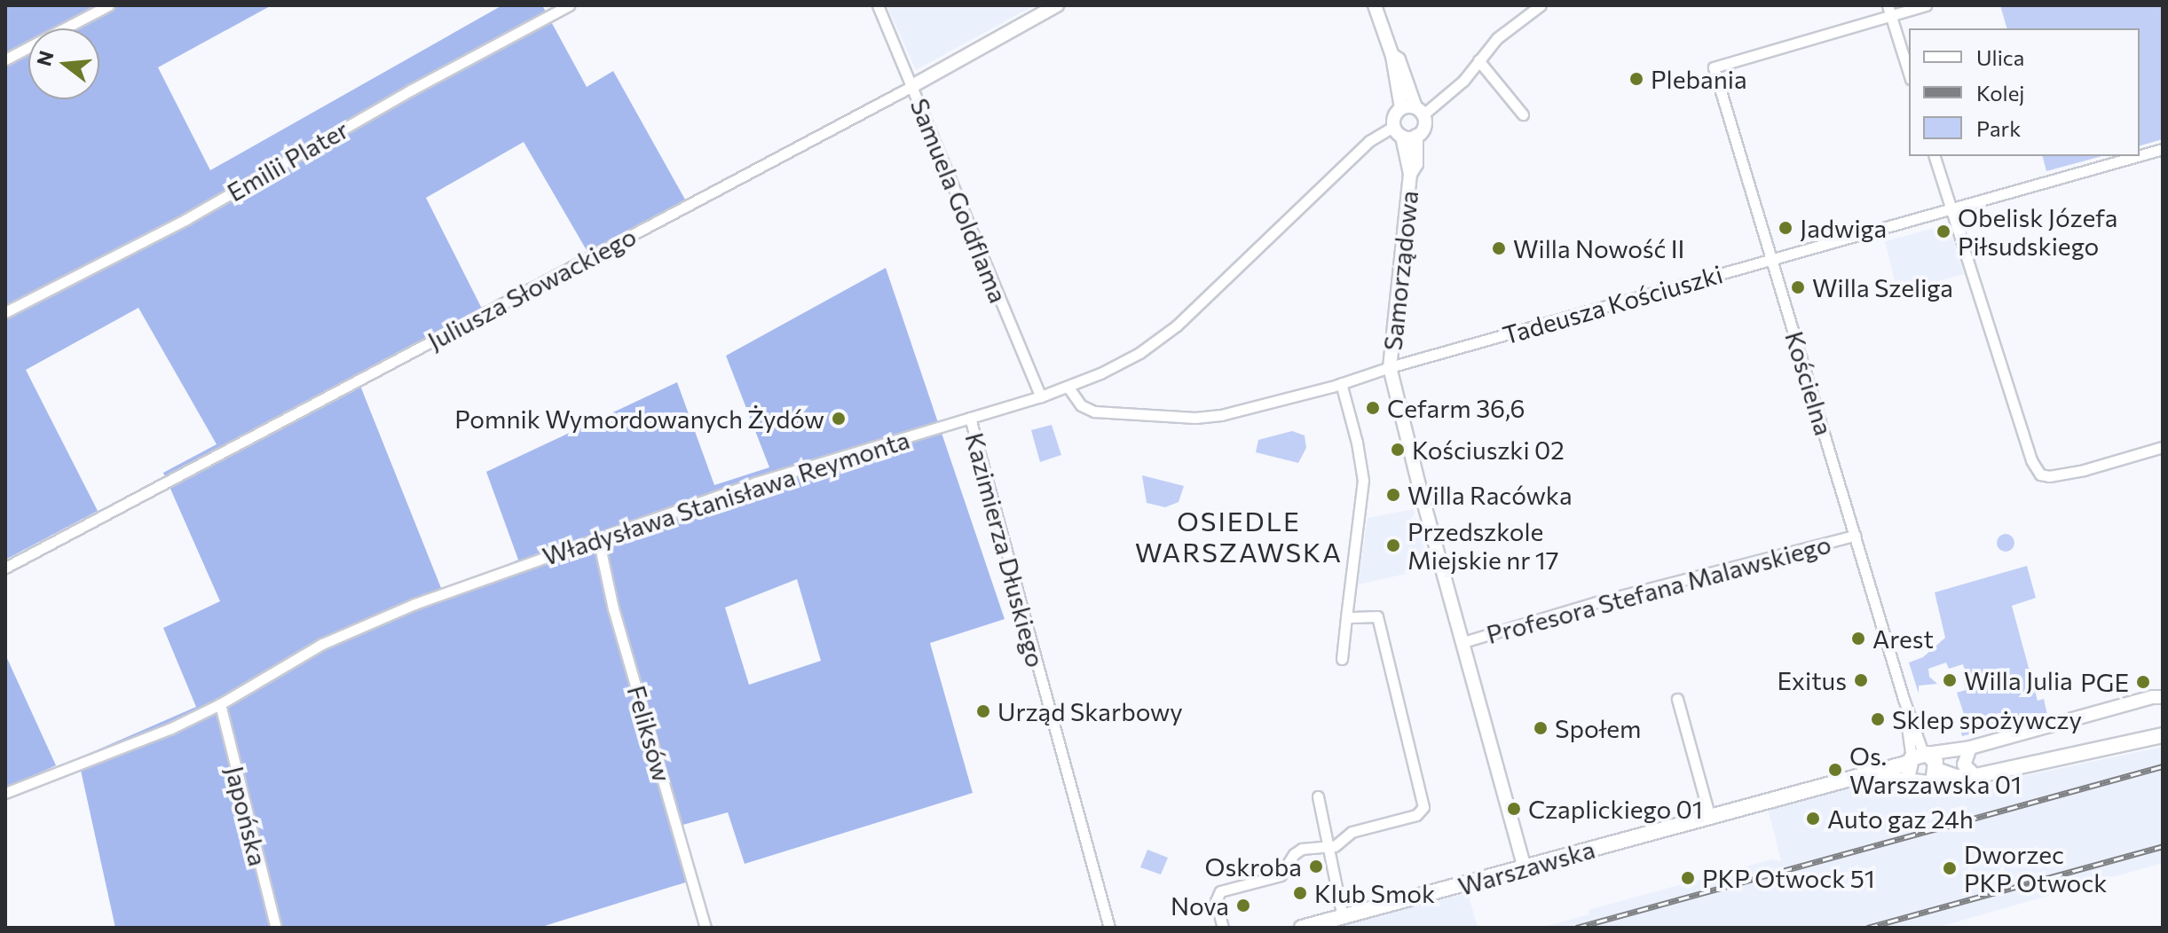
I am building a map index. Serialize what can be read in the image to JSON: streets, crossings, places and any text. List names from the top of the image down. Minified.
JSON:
{"streets":{"main road":["Warszawska"],"street":["Emilii Plater","Samuela Goldflama","Samorządowa","Juliusza Słowackiego","Tadeusza Kościuszki","Kościelna","Władysława Stanisława Reymonta","Kazimierza Dłuskiego","Profesora Stefana Malawskiego","Feliksów","Japońska"]},"crossings":[["Samuela Goldflama","Juliusza Słowackiego"],["Samuela Goldflama","Władysława Stanisława Reymonta"],["Samorządowa","Tadeusza Kościuszki"],["Samorządowa","Władysława Stanisława Reymonta"],["Tadeusza Kościuszki","Kościelna"],["Tadeusza Kościuszki","Władysława Stanisława Reymonta"],["Kościelna","Profesora Stefana Malawskiego"],["Kościelna","Warszawska"],["Władysława Stanisława Reymonta","Kazimierza Dłuskiego"],["Władysława Stanisława Reymonta","Feliksów"],["Władysława Stanisława Reymonta","Japońska"]],"districts":["OSIEDLE WARSZAWSKA"],"places":["Plebania","Jadwiga","Obelisk Józefa Piłsudskiego","Willa Nowość II","Willa Szeliga","Cefarm 36,6","Pomnik Wymordowanych Żydów","Kościuszki 02","Willa Racówka","Przedszkole Miejskie nr 17","Arest","Exitus","Willa Julia","PGE","Urząd Skarbowy","Sklep spożywczy","Społem","Os. Warszawska 01","Czaplickiego 01","Auto gaz 24h","Oskroba","Dworzec PKP Otwock","PKP Otwock 51","Klub Smok","Nova"],"legend":["Ulica","Kolej","Park"],"north":"left"}
